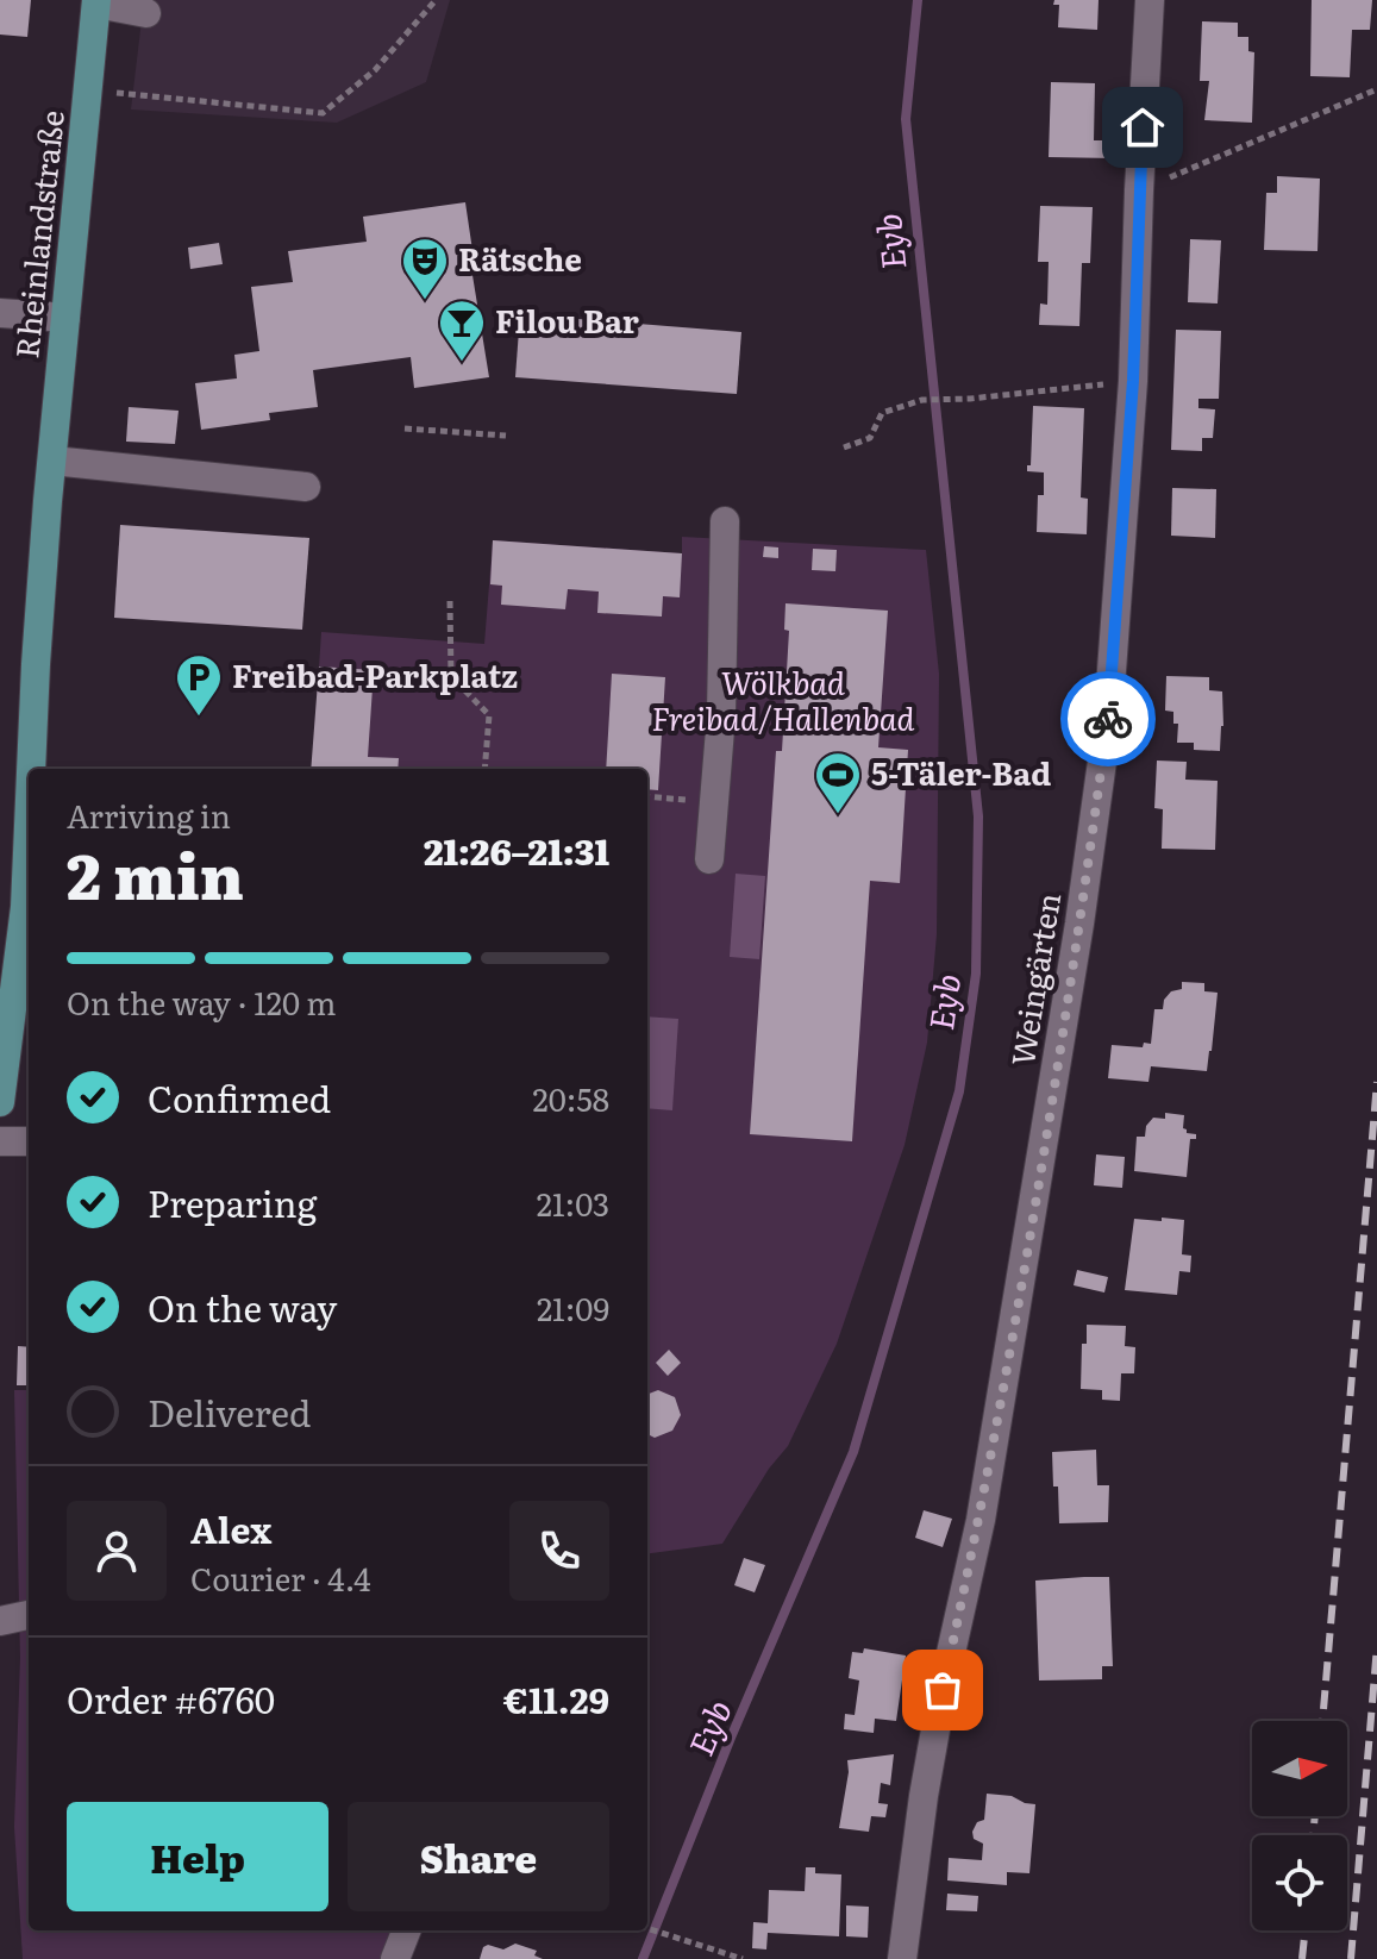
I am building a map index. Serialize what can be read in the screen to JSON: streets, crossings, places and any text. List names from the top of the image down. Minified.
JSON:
{"streets":{"main road":["Rheinlandstraße"],"street":["Weingärten"]},"water":["Eyb"],"parks":["Wölkbad Freibad/Hallenbad"],"places":{"theatre":["Rätsche"],"bar":["Filou Bar"],"parking":["Freibad-Parkplatz"],"sports":["5-Täler-Bad"]},"north":"right","page":{"heading":["2 min","Arriving in","21:26–21:31"],"panel":["Alex","Courier · 4.4","Order #6760","€11.29"],"bar":"On the way · 120 m","list":[["Confirmed","20:58"],["Preparing","21:03"],["On the way","21:09"],"Delivered"],"buttons":["Help","Share"]}}
